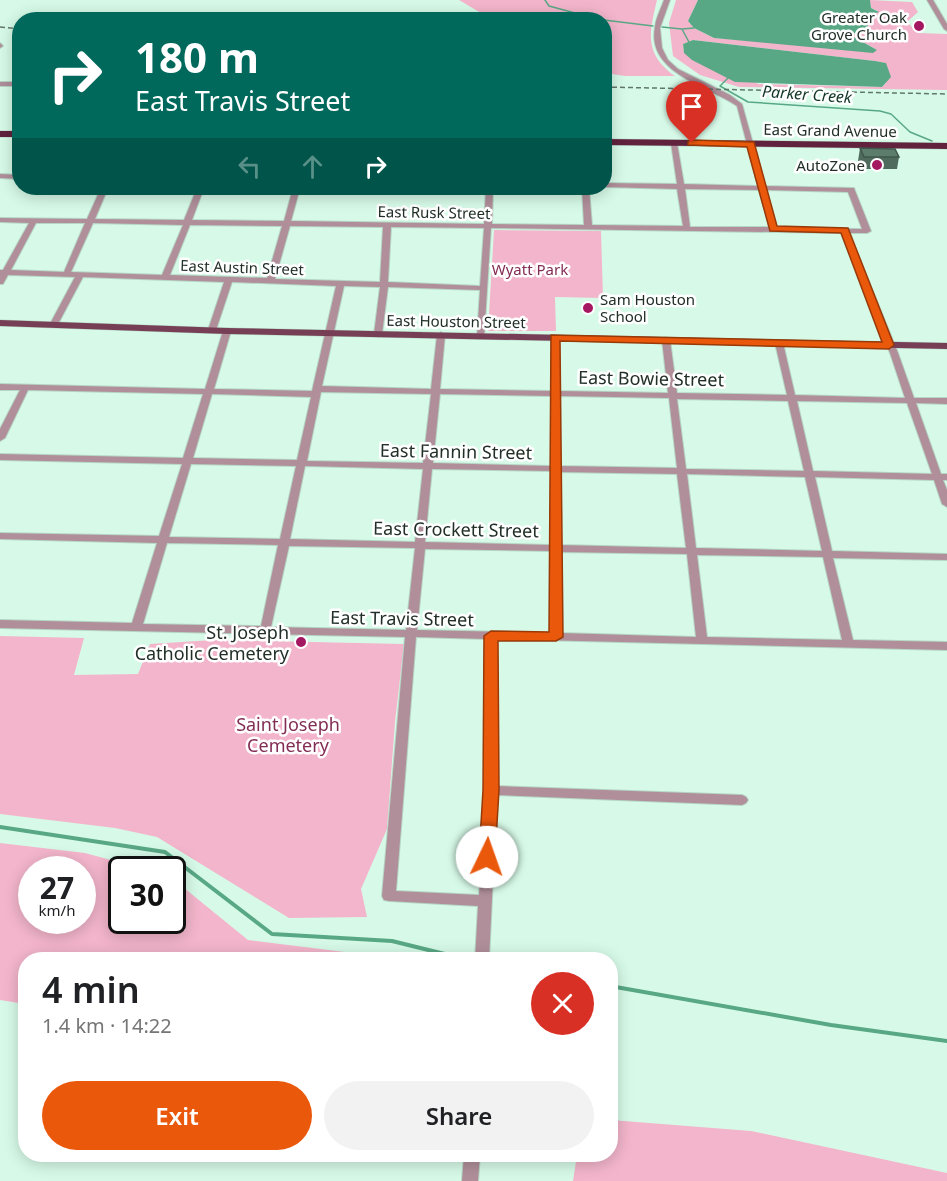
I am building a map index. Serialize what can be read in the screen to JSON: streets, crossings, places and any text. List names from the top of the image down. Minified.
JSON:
{"streets":{"highway":["East Grand Avenue"],"main road":["East Houston Street"],"street":["East Rusk Street","East Austin Street","East Bowie Street","East Fannin Street","East Crockett Street","East Travis Street"]},"water":["Parker Creek"],"parks":["Wyatt Park","Saint Joseph Cemetery"],"places":["Greater Oak Grove Church","AutoZone","Sam Houston School","St. Joseph Catholic Cemetery"],"page":{"turn":["180 m","East Travis Street"],"speed":"27 km/h","limit":"30","heading":["4 min","1.4 km · 14:22"],"buttons":["Exit","Share"]}}
